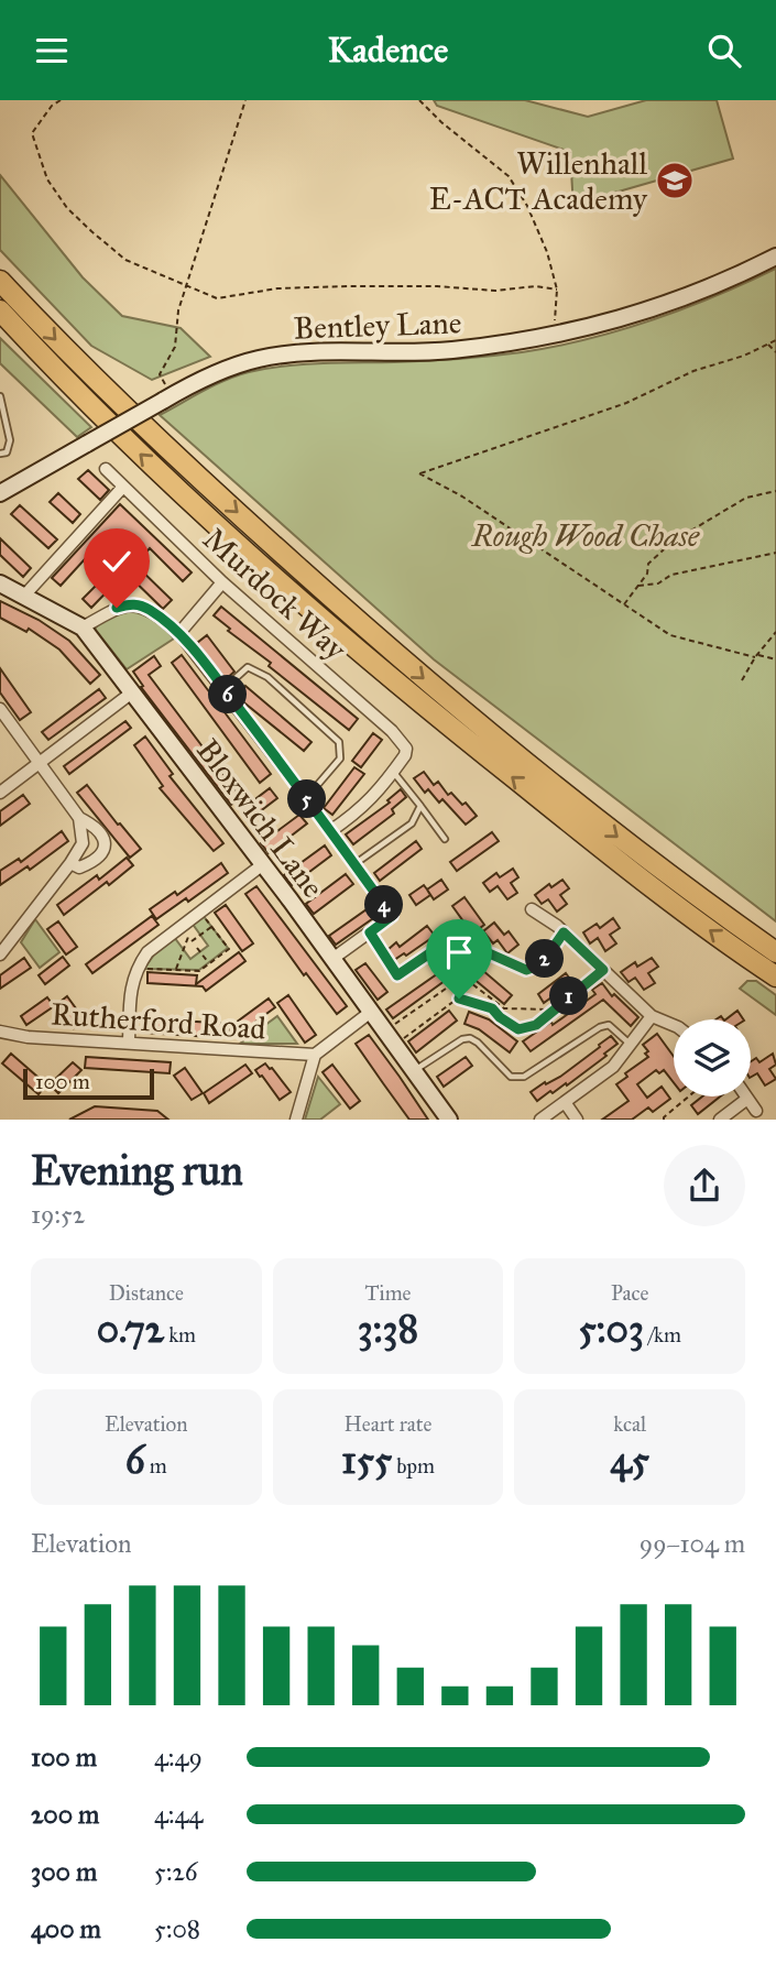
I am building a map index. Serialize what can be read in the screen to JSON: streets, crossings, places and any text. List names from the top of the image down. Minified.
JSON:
{"streets":{"street":["Bentley Lane","Murdock Way","Bloxwich Lane","Rutherford Road"]},"parks":["Rough Wood Chase"],"places":{"school or university":["Willenhall E-ACT Academy"]},"scale_bar":"100 m","page":{"header":"Kadence","pins":["6","5","4","2","1"],"scale":"100 m","heading":["Evening run","19:52"],"stats":[["Distance","0.72 km"],["Time","3:38"],["Pace","5:03 /km"],["Elevation","6 m"],["Heart rate","155 bpm"],["kcal","45"]],"chart":["Elevation","99–104 m"],"list":[{"name":"100 m","note":"4:49"},{"name":"200 m","note":"4:44"},{"name":"300 m","note":"5:26"},{"name":"400 m","note":"5:08"}]}}
